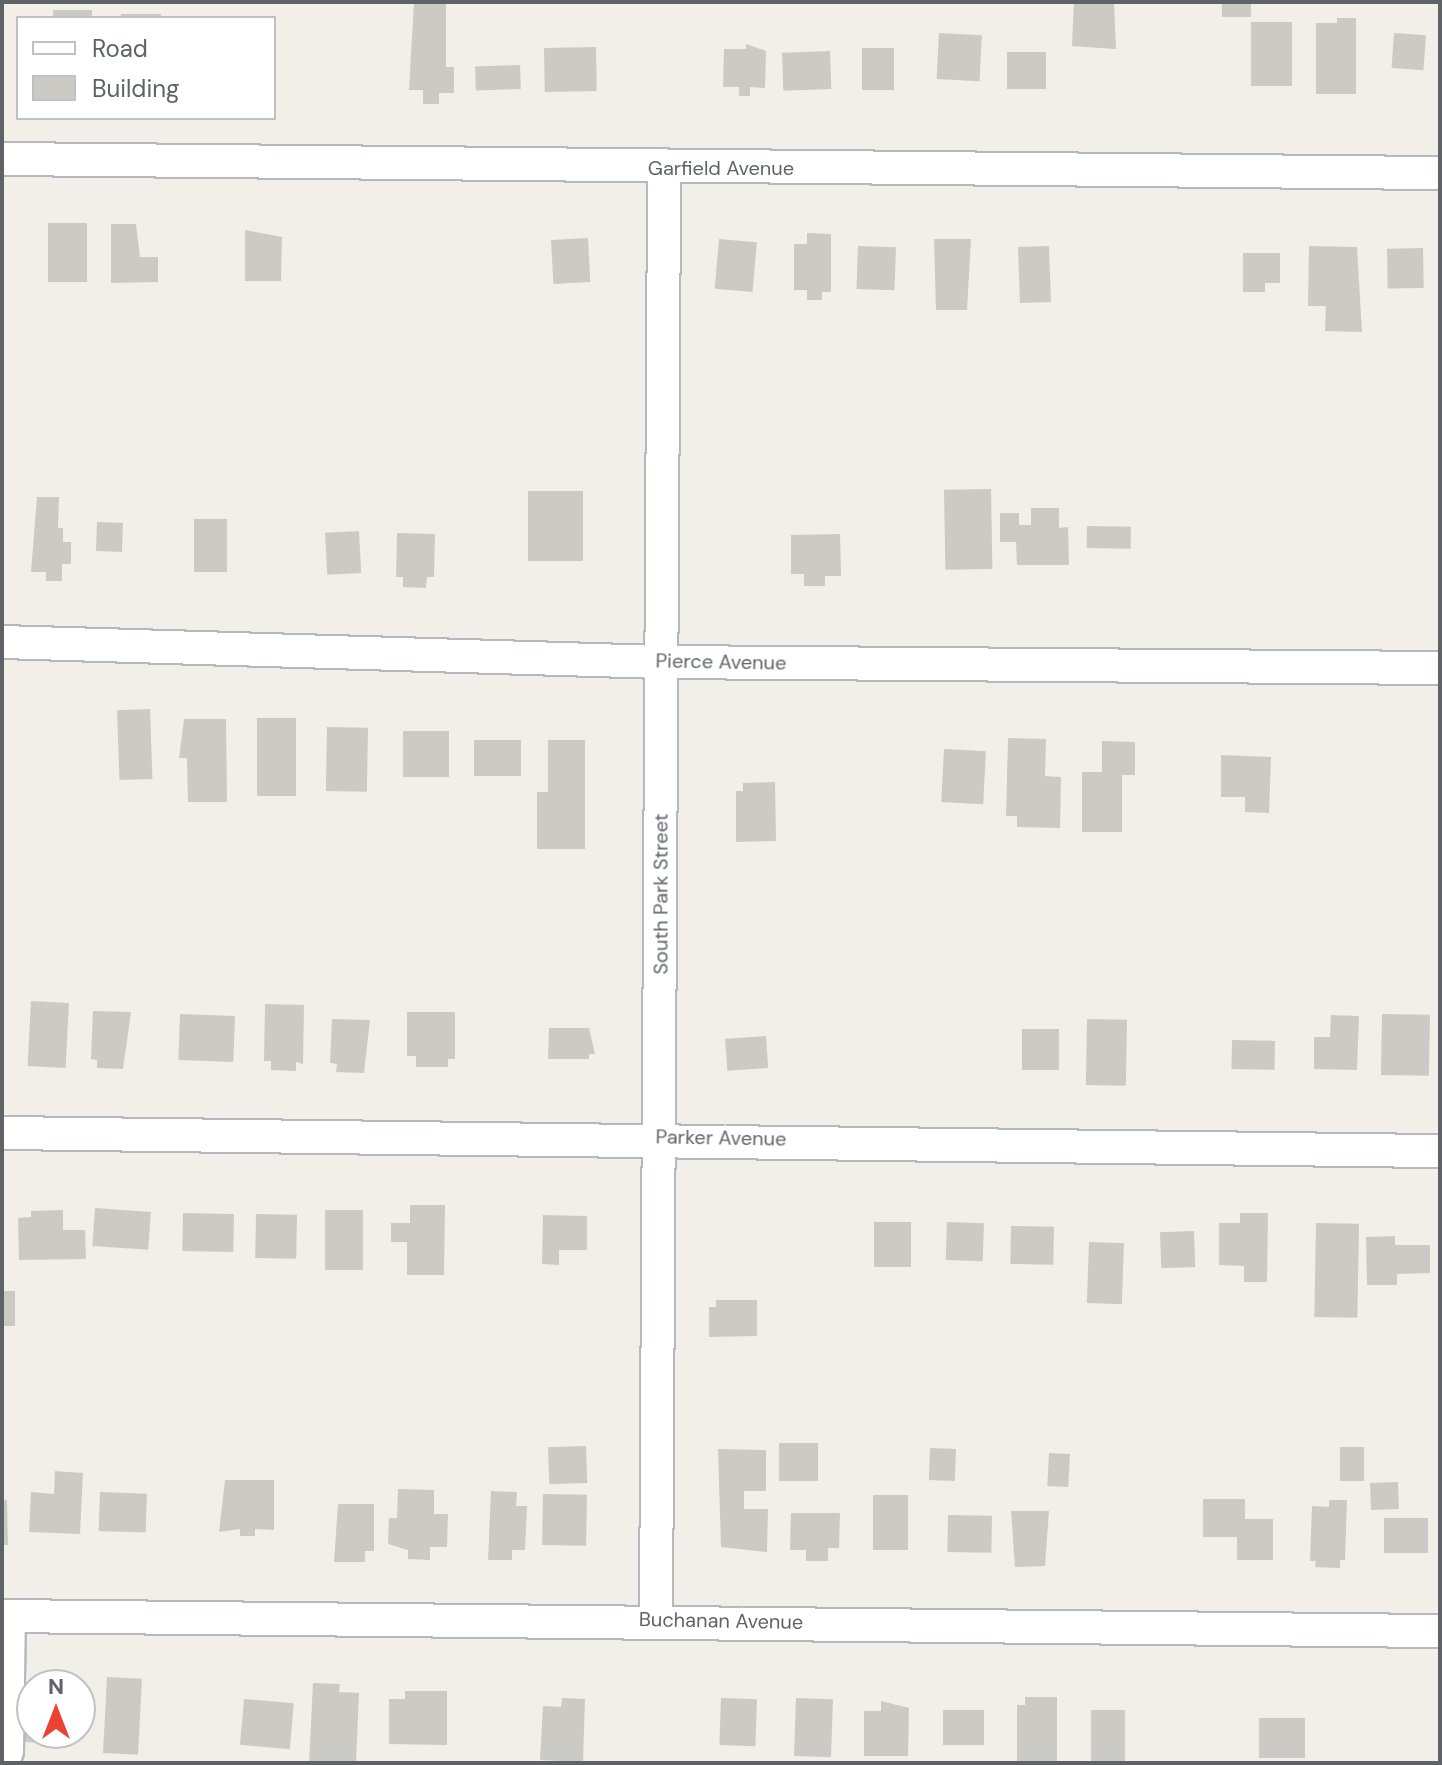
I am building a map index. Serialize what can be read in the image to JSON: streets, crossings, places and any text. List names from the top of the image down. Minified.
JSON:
{"streets":{"street":["Garfield Avenue","Pierce Avenue","South Park Street","Parker Avenue","Buchanan Avenue"]},"crossings":[["Garfield Avenue","South Park Street"],["Pierce Avenue","South Park Street"],["South Park Street","Parker Avenue"],["South Park Street","Buchanan Avenue"]],"legend":["Road","Building"],"north":"top"}
